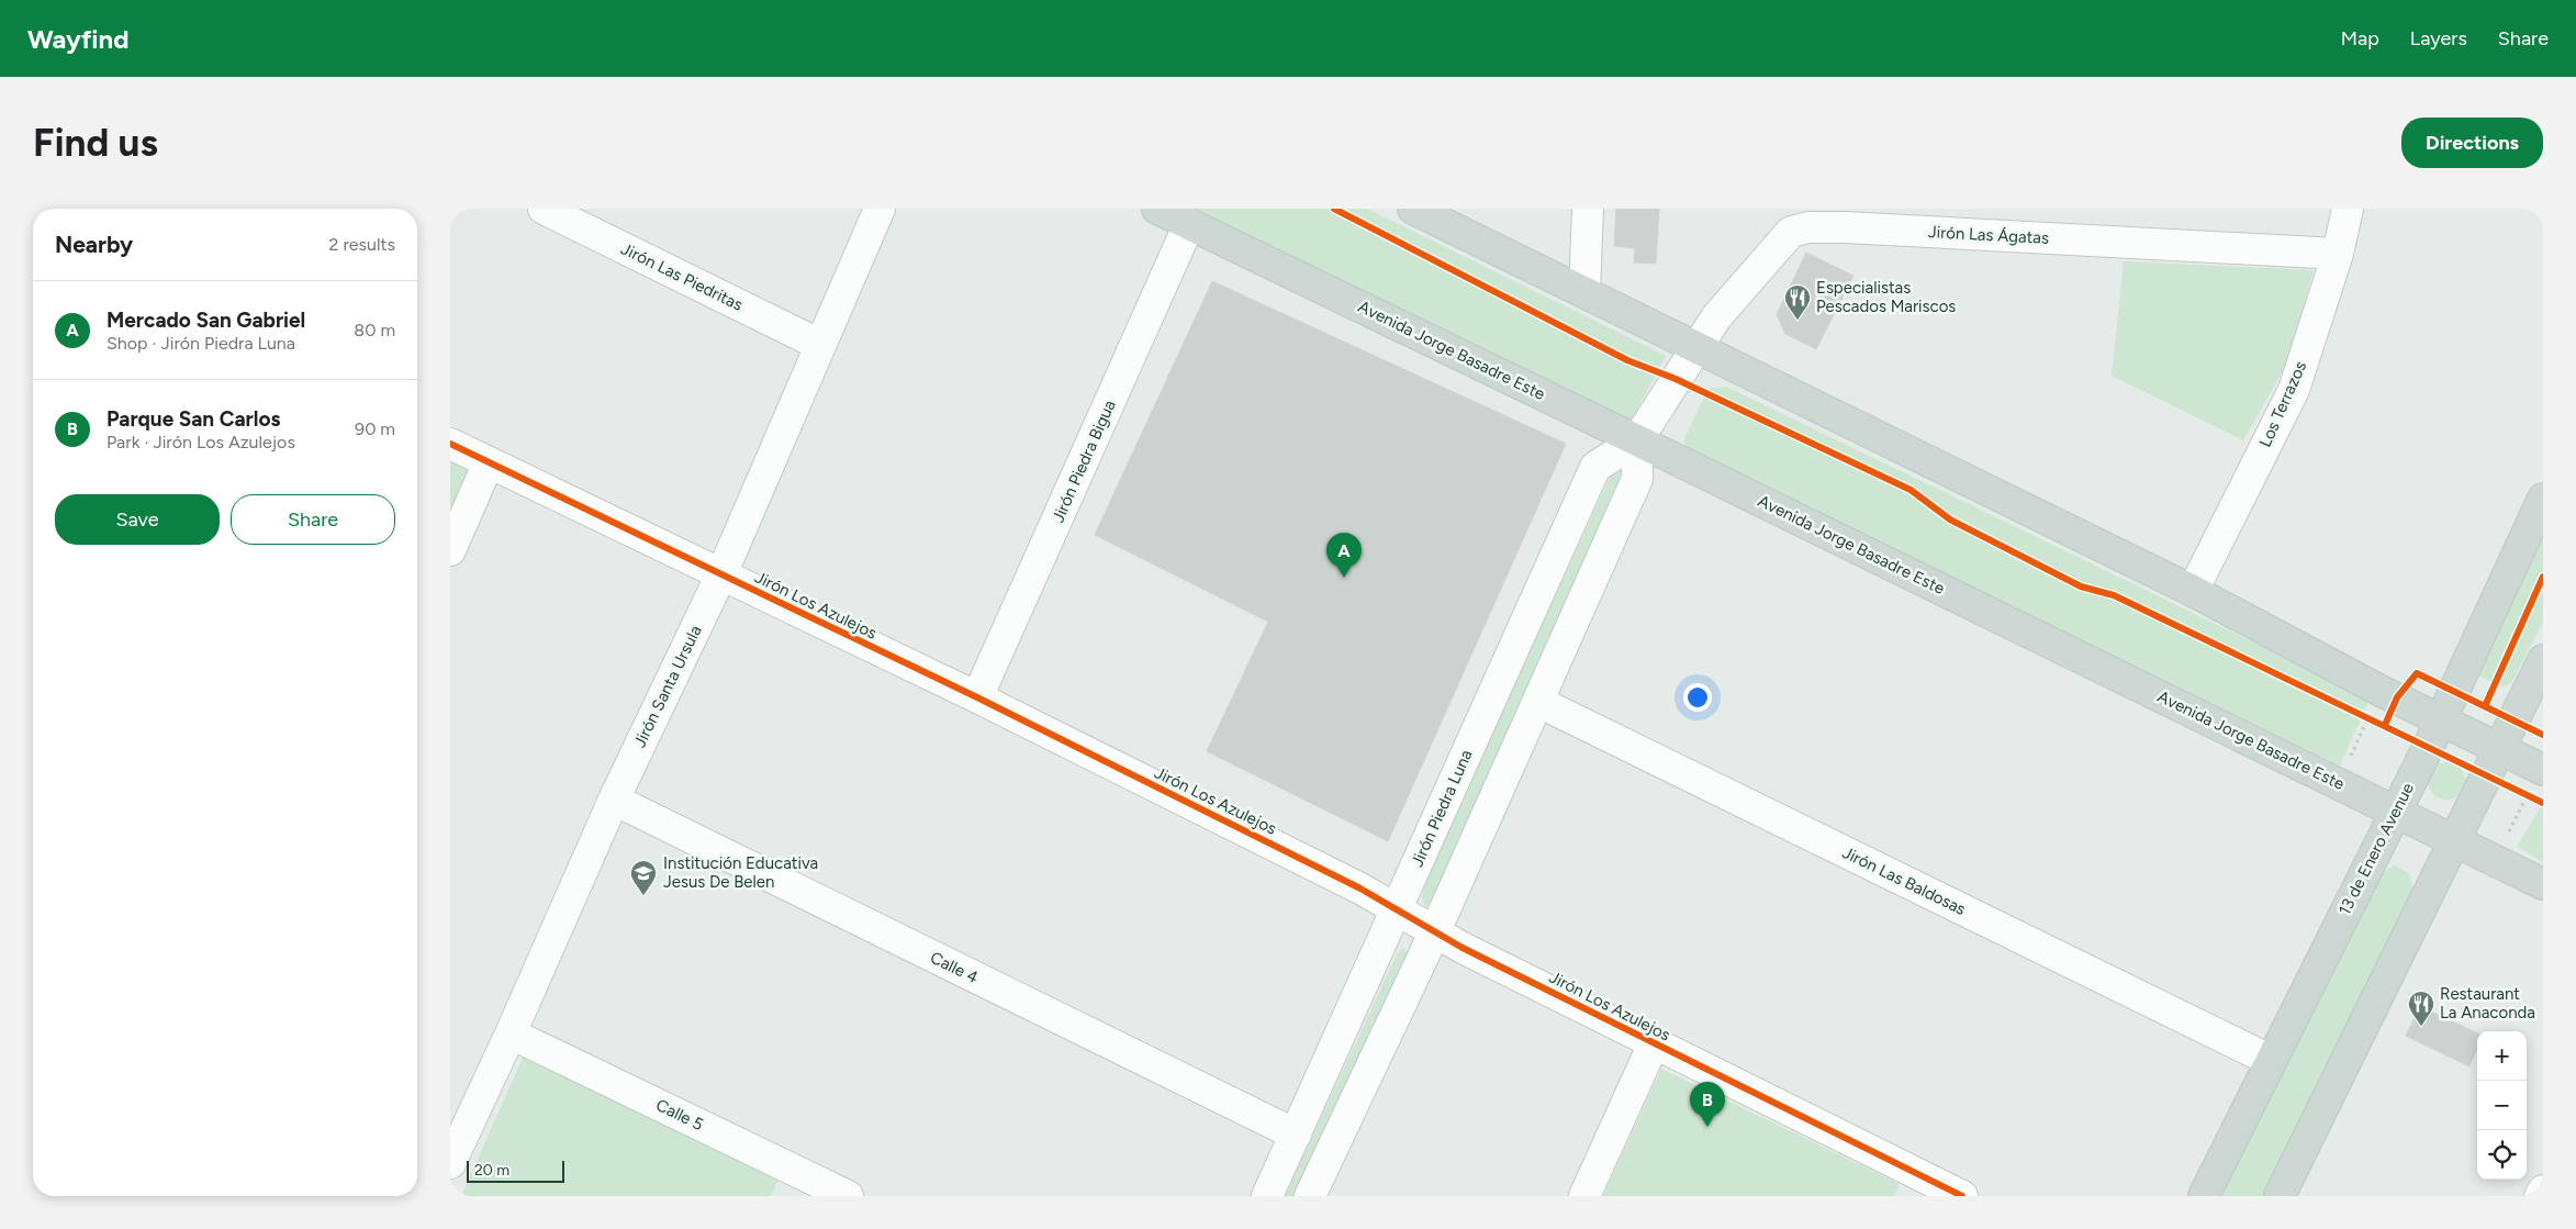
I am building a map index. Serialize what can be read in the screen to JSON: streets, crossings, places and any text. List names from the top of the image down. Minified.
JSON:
{"streets":{"main road":["Avenida Jorge Basadre Este","13 de Enero Avenue"],"street":["Jirón Las Ágatas","Jirón Las Piedritas","Los Terrazos","Jirón Piedra Bigua","Jirón Los Azulejos","Jirón Santa Ursula","Jirón Piedra Luna","Jirón Las Baldosas","Calle 4","Calle 5"]},"crossings":[["Jirón Las Ágatas","Los Terrazos"],["Jirón Las Ágatas","Jirón Piedra Luna"],["Jirón Las Piedritas","Jirón Santa Ursula"],["Avenida Jorge Basadre Este","Jirón Piedra Bigua"],["Avenida Jorge Basadre Este","Jirón Piedra Luna"],["Avenida Jorge Basadre Este","13 de Enero Avenue"],["Jirón Piedra Bigua","Jirón Los Azulejos"],["Jirón Los Azulejos","Jirón Santa Ursula"],["Jirón Los Azulejos","Jirón Piedra Luna"],["Jirón Santa Ursula","Calle 4"],["Jirón Santa Ursula","Calle 5"],["Jirón Piedra Luna","Calle 4"],["13 de Enero Avenue","Jirón Las Baldosas"]],"places":{"restaurant":["Especialistas Pescados Mariscos","Restaurant La Anaconda"],"school or university":["Institución Educativa Jesus De Belen"]},"scale_bar":"20 m","page":{"header":"Wayfind","nav":["Map","Layers","Share"],"buttons":["Directions",["Save","Share"]],"title":"Find us","heading":["Nearby","2 results"],"list":[{"mark":"A","name":"Mercado San Gabriel","note":"Shop · Jirón Piedra Luna","value":"80 m"},{"mark":"B","name":"Parque San Carlos","note":"Park · Jirón Los Azulejos","value":"90 m"}],"pins":["A","B"],"map_buttons":["+","−"],"scale":"20 m"}}
